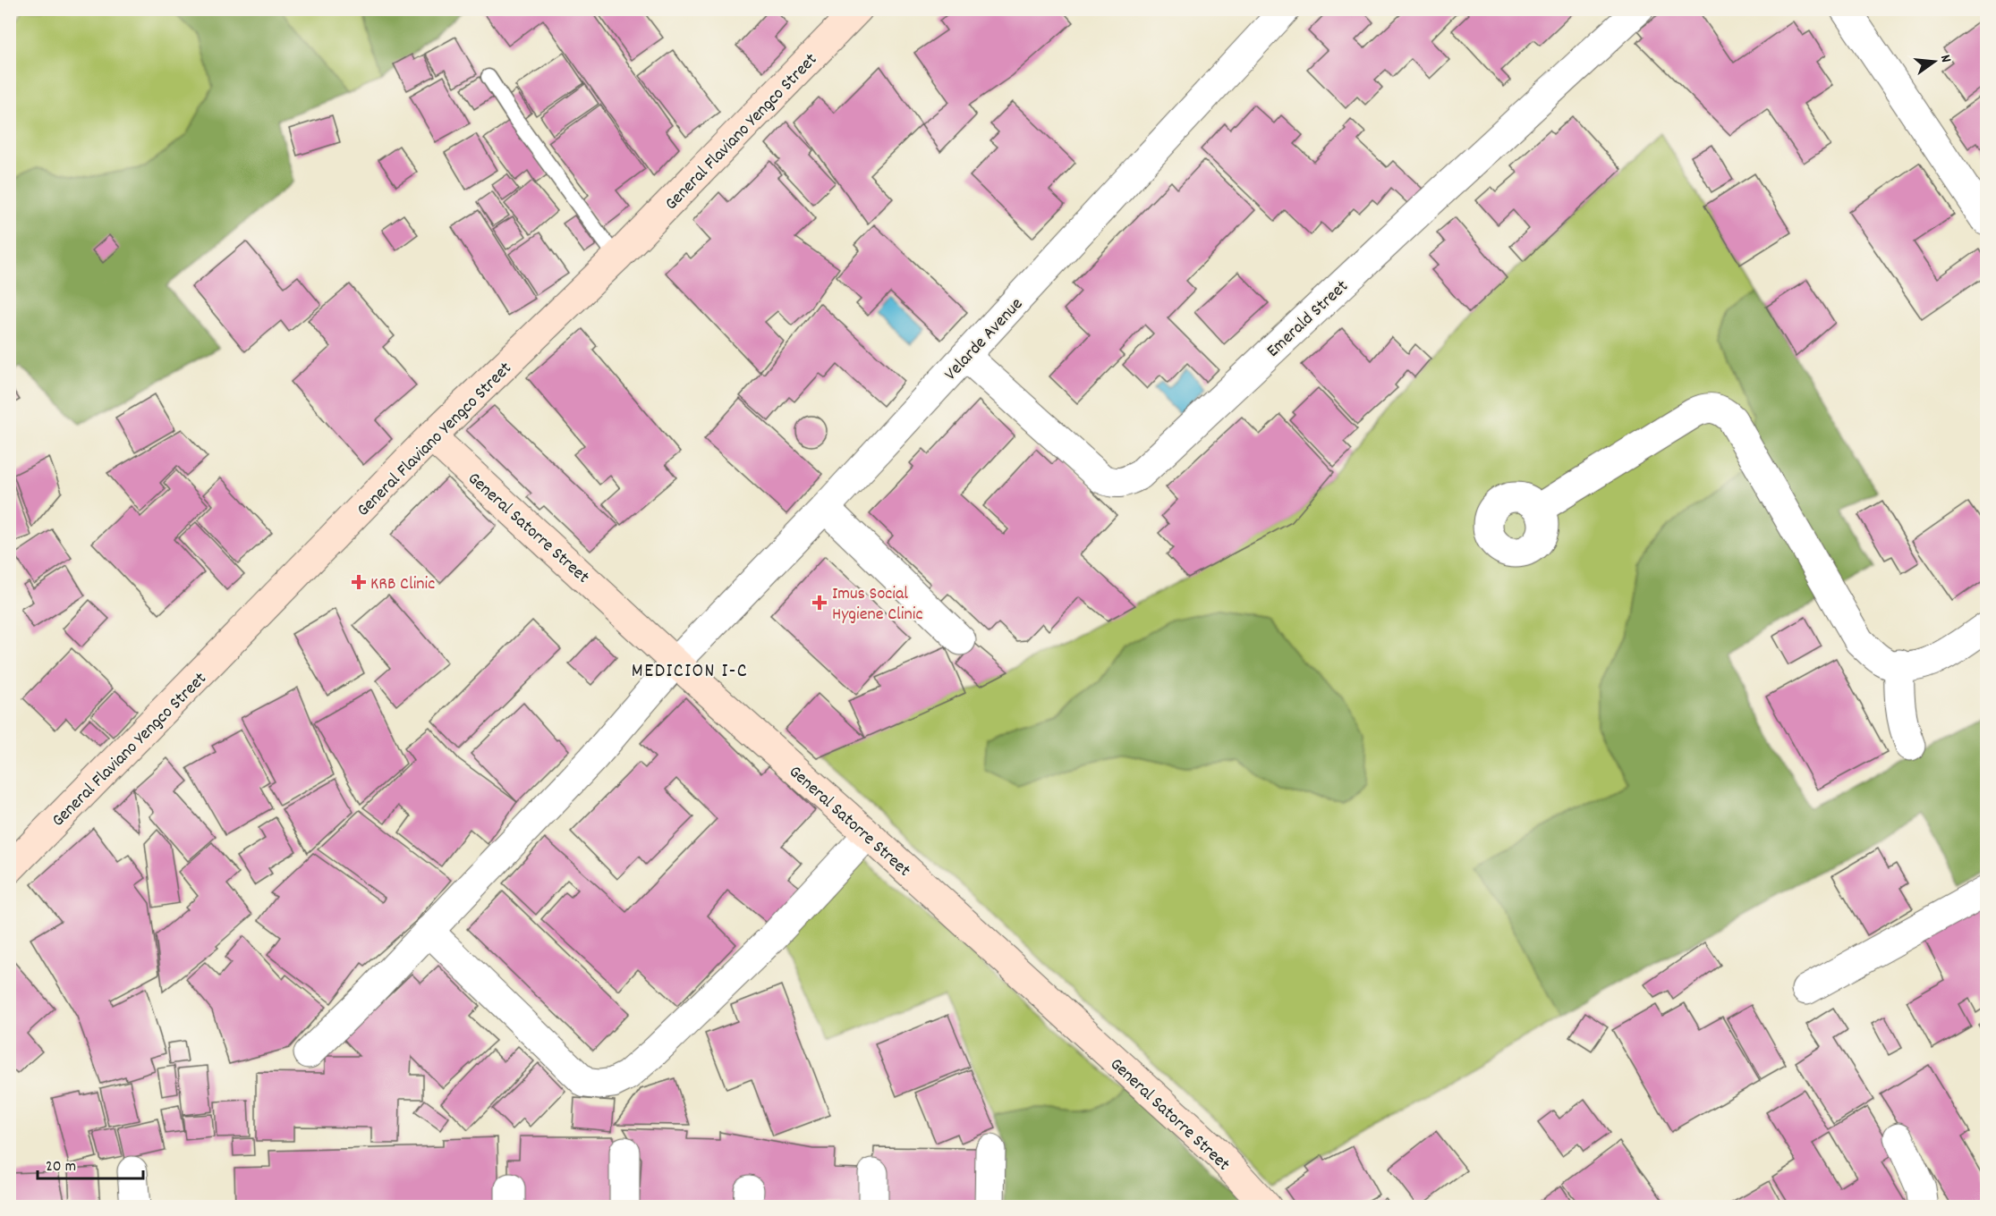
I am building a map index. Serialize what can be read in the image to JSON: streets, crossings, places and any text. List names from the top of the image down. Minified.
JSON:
{"streets":{"main road":["General Flaviano Yengco Street","General Satorre Street"],"street":["Emerald Street","Velarde Avenue"]},"crossings":[["General Flaviano Yengco Street","General Satorre Street"],["Emerald Street","Velarde Avenue"],["Velarde Avenue","General Satorre Street"]],"districts":["MEDICION I-C"],"places":{"health":["KRB Clinic","Imus Social Hygiene Clinic"]},"scale_bar":"20 m","north":"right"}
